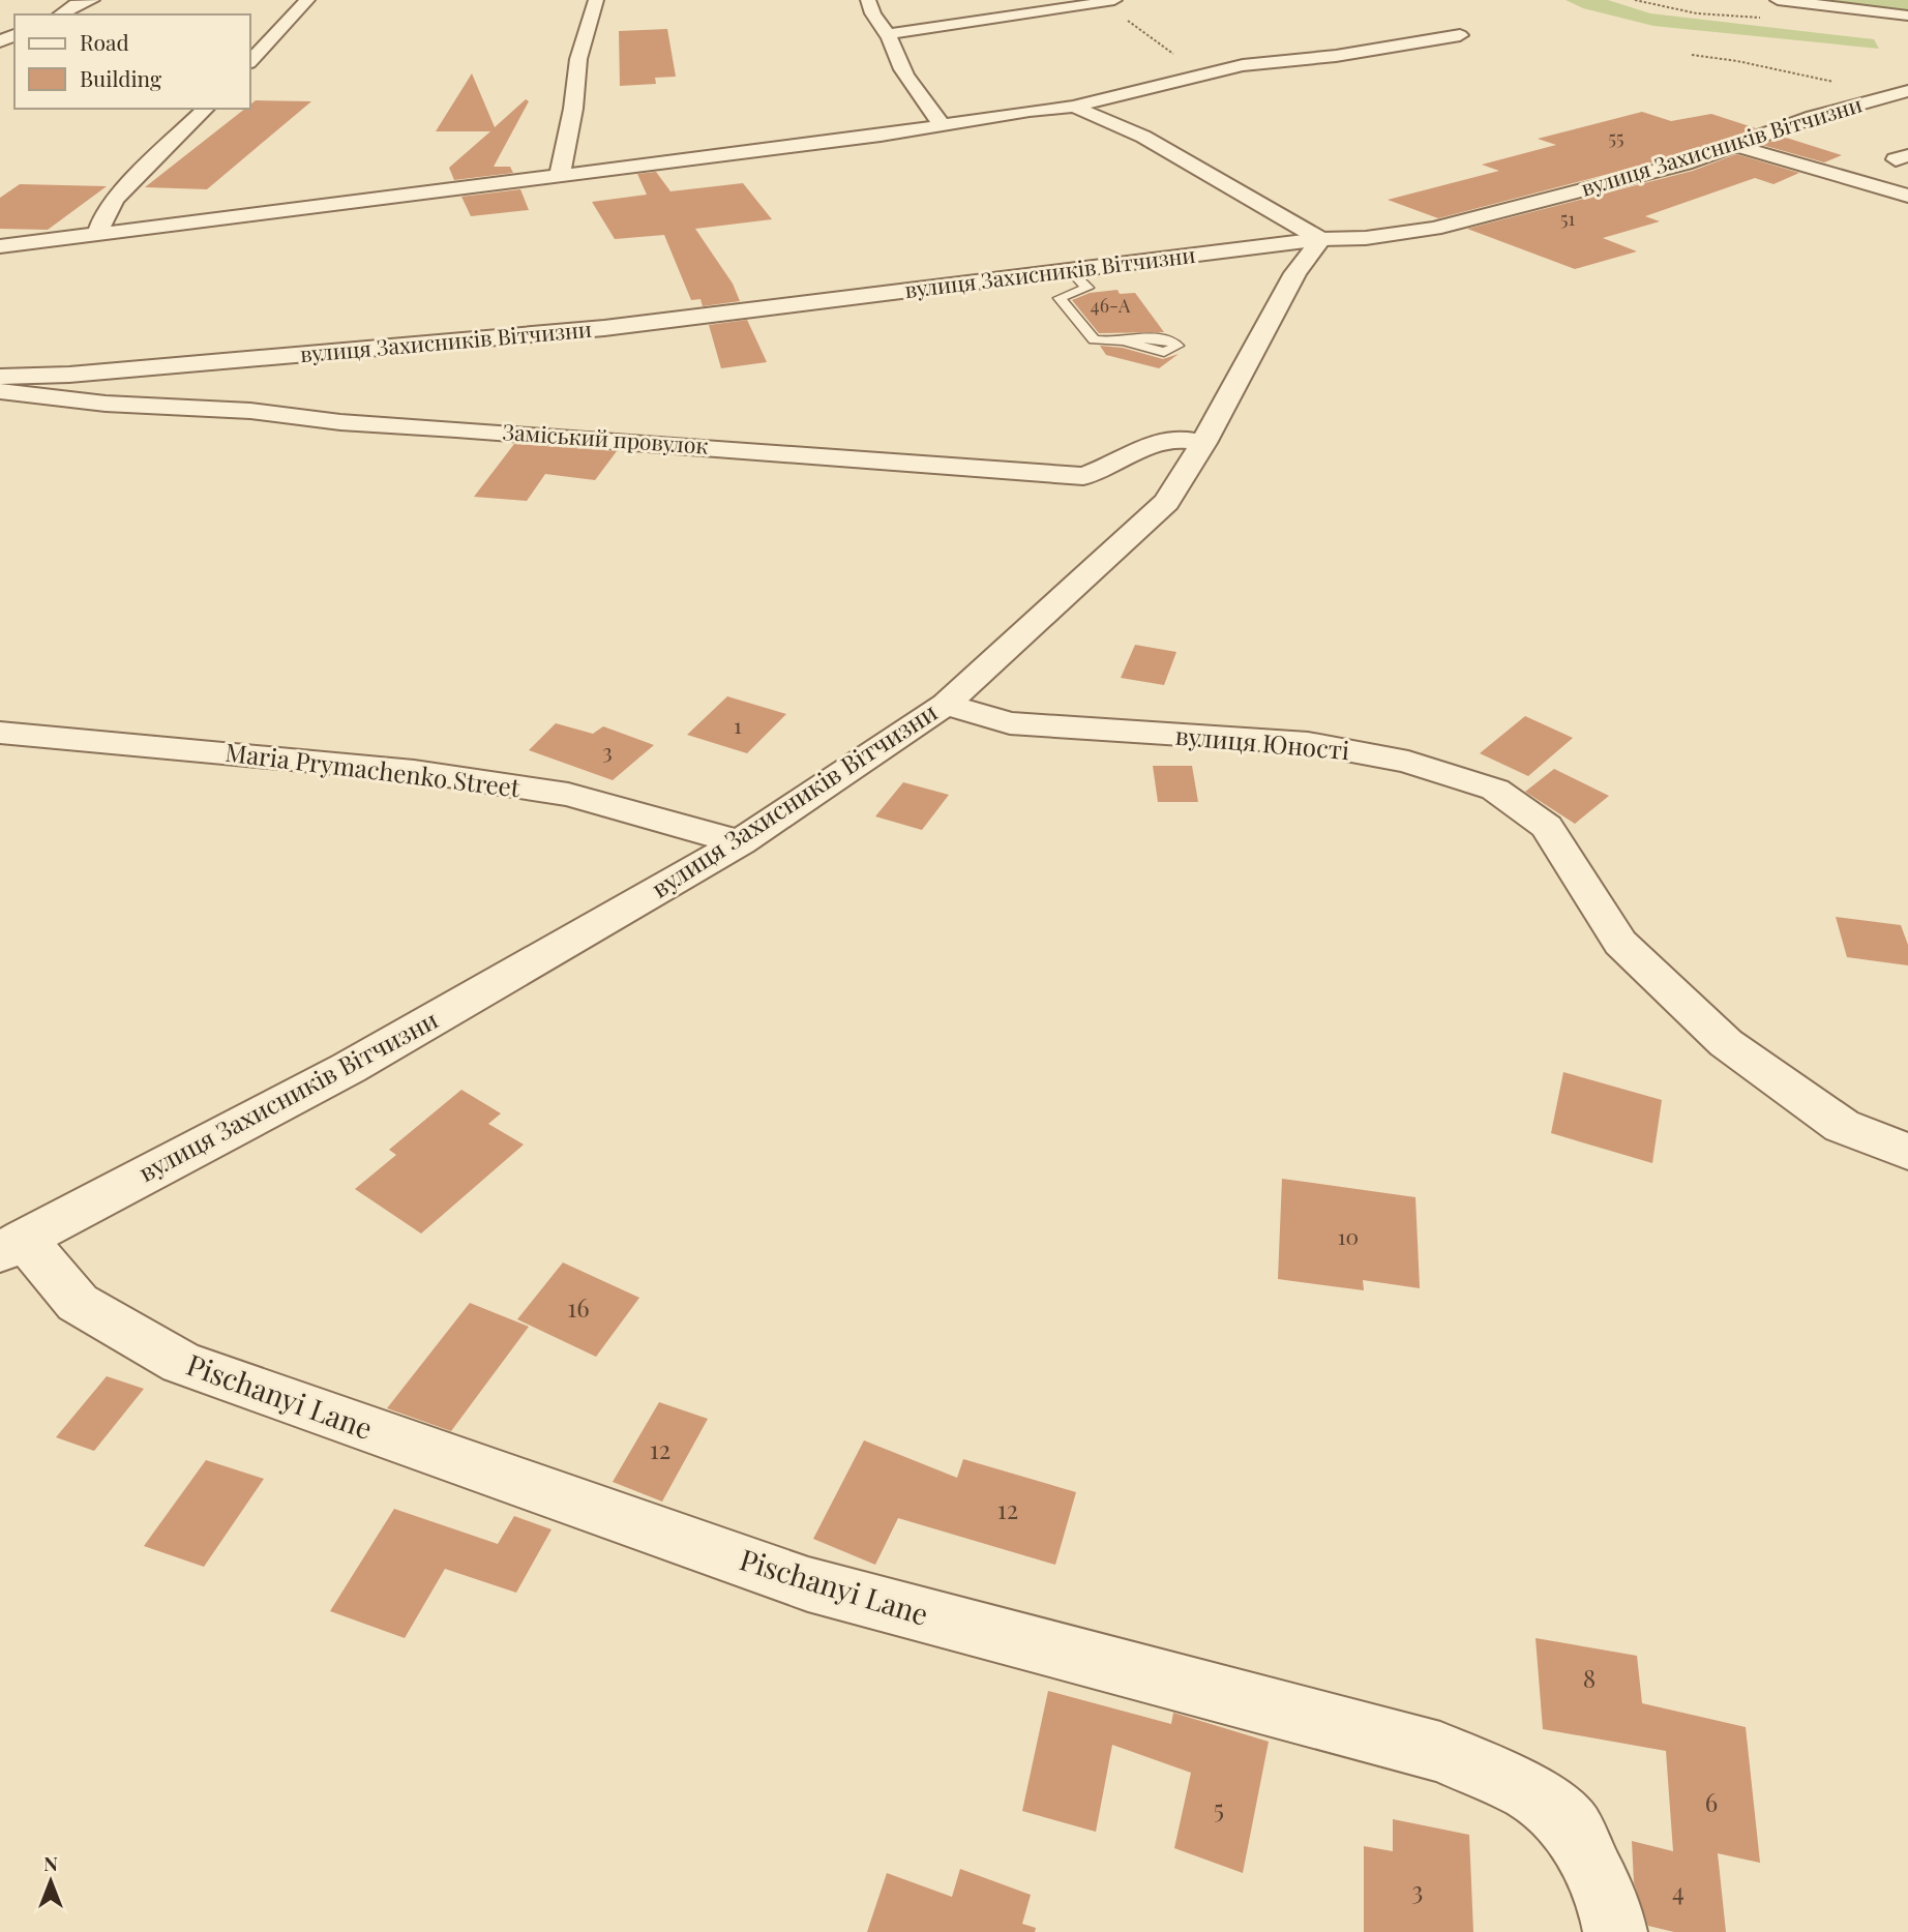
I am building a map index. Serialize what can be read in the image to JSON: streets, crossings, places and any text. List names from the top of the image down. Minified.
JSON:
{"streets":{"street":["вулиця Захисників Вітчизни","Заміський провулок","вулиця Юності","Maria Prymachenko Street","Pischanyi Lane"]},"crossings":[["вулиця Захисників Вітчизни","Заміський провулок"],["вулиця Захисників Вітчизни","вулиця Юності"],["вулиця Захисників Вітчизни","Maria Prymachenko Street"],["вулиця Захисників Вітчизни","Pischanyi Lane"]],"house_numbers":["55","51","46-А","1","3","10","16","12","12","8","6","5","3","4"],"legend":["Road","Building"],"north":"top"}
